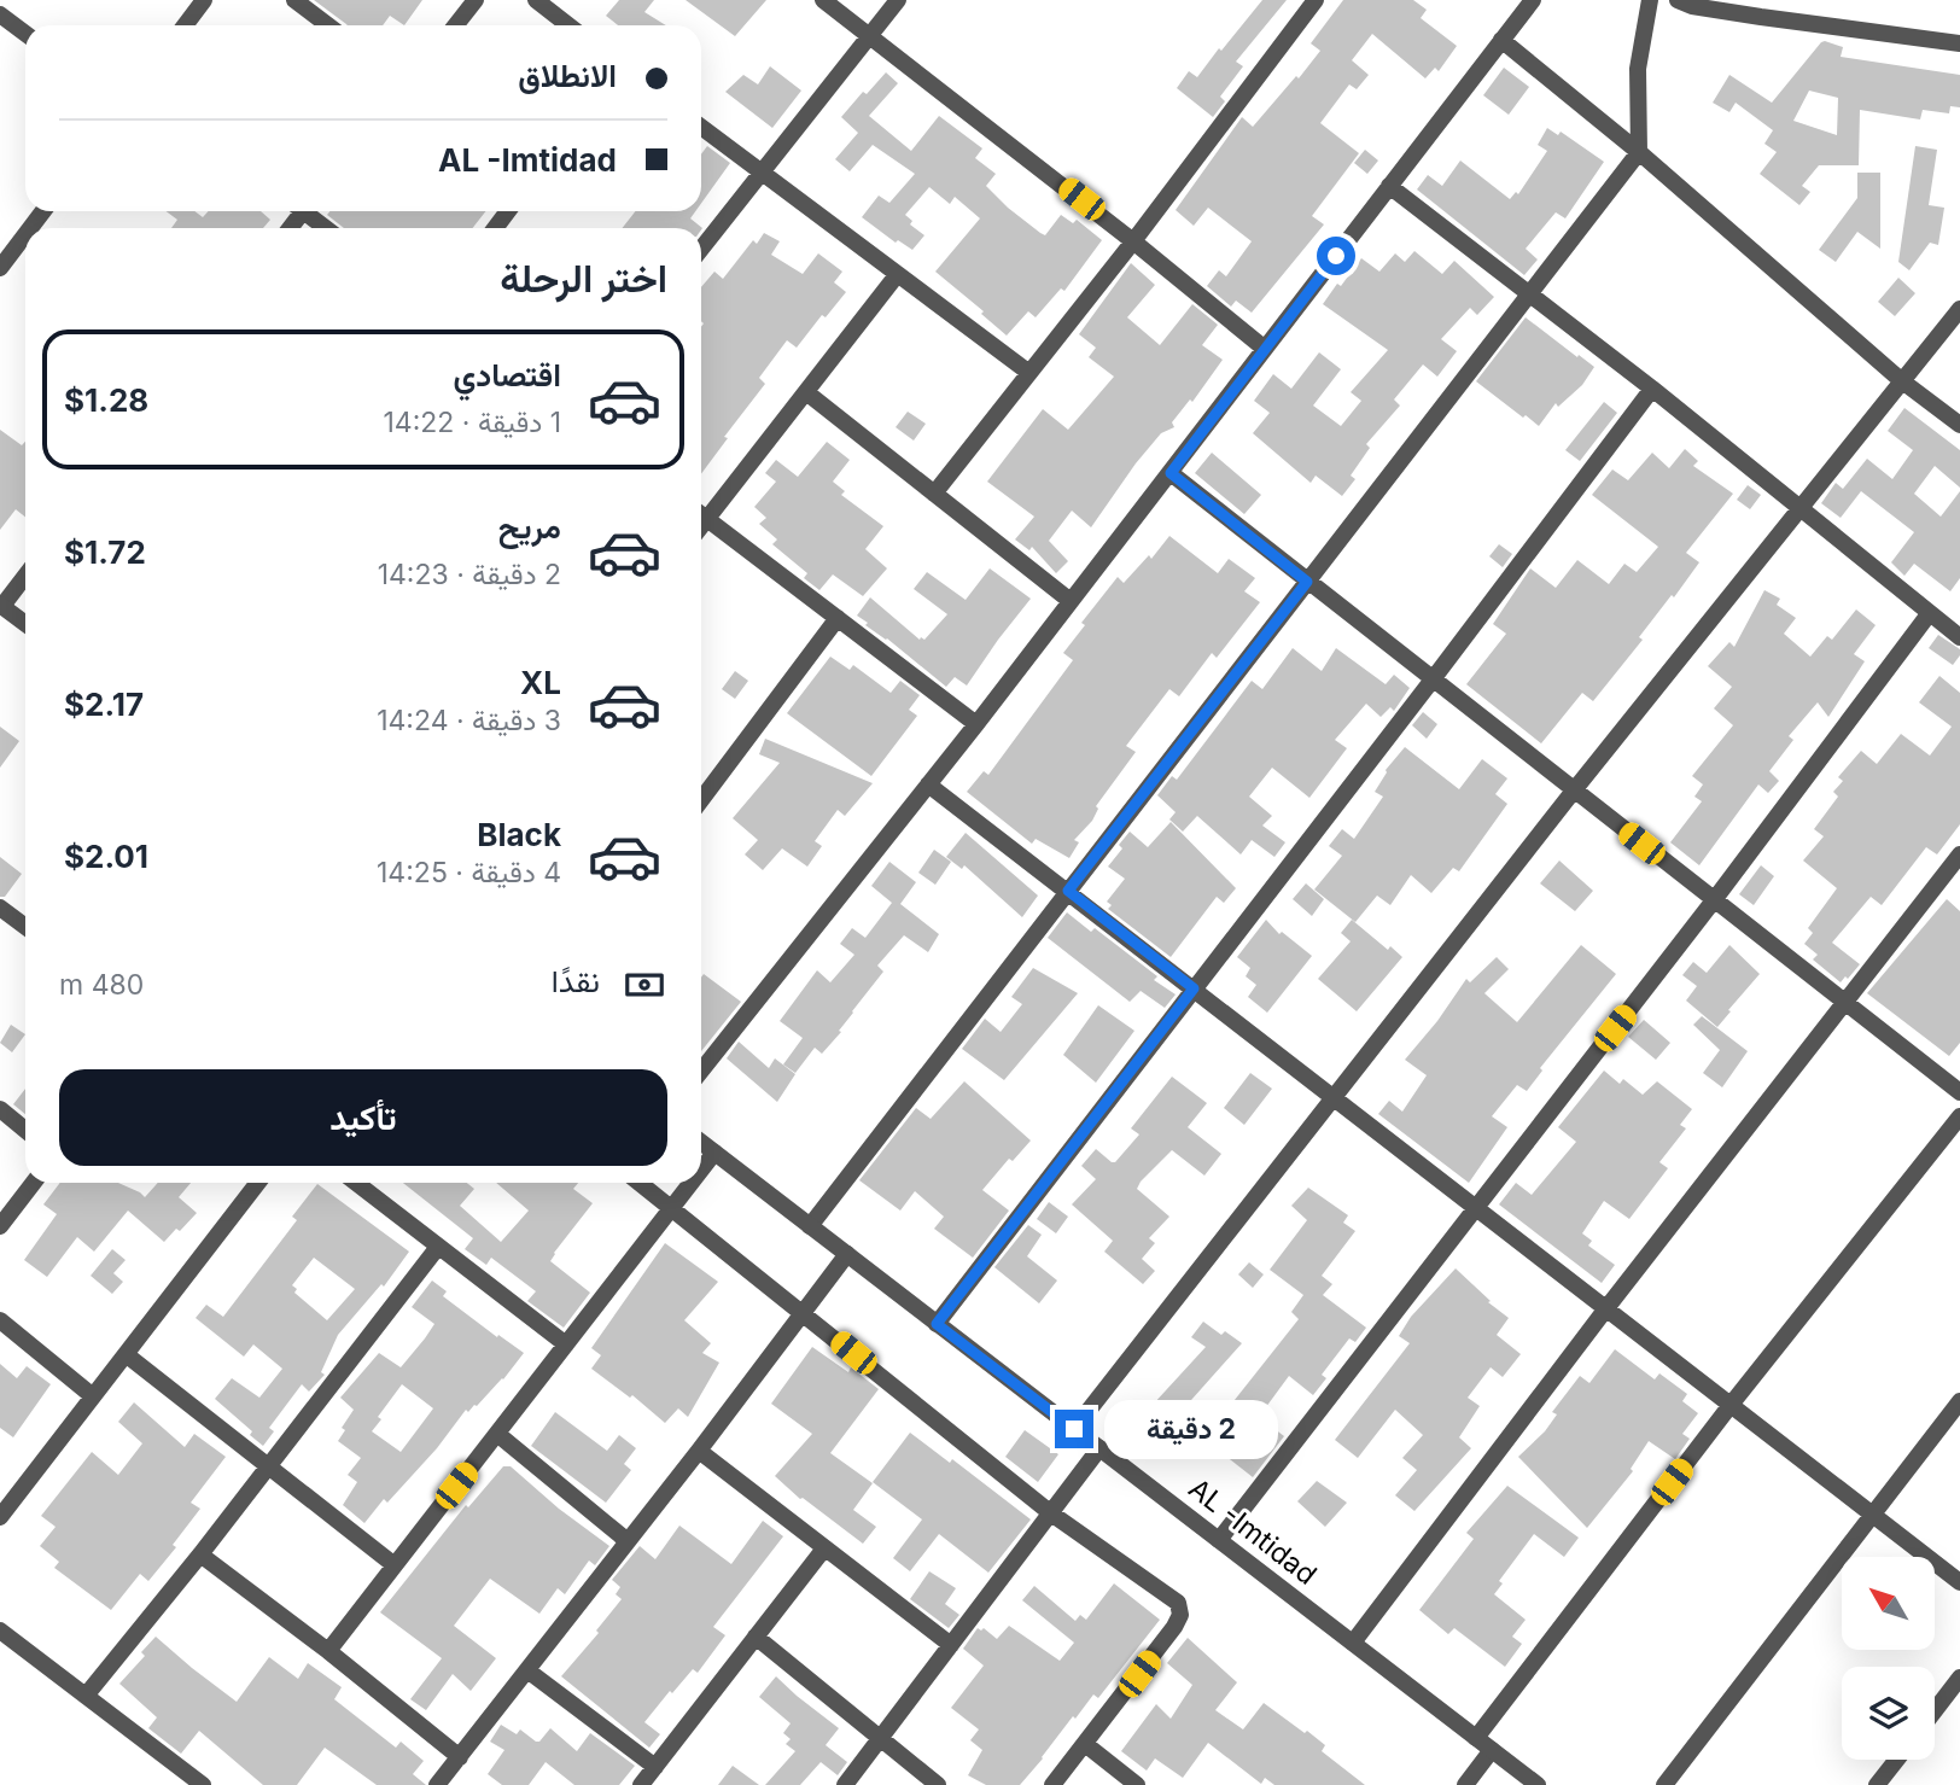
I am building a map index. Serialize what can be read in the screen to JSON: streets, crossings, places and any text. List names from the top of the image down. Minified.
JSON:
{"streets":{"street":["AL -Imtidad"]},"north":"top left","page":{"banner":["الانطلاق","AL -Imtidad"],"heading":"اختر الرحلة","list":[{"name":"اقتصادي","note":"1 دقيقة · 14:22","value":"$1.28"},{"name":"مريح","note":"2 دقيقة · 14:23","value":"$1.72"},{"name":"XL","note":"3 دقيقة · 14:24","value":"$2.17"},{"name":"Black","note":"4 دقيقة · 14:25","value":"$2.01"}],"pay":["نقدًا","480 m"],"buttons":"تأكيد","bubble":"2 دقيقة"}}
